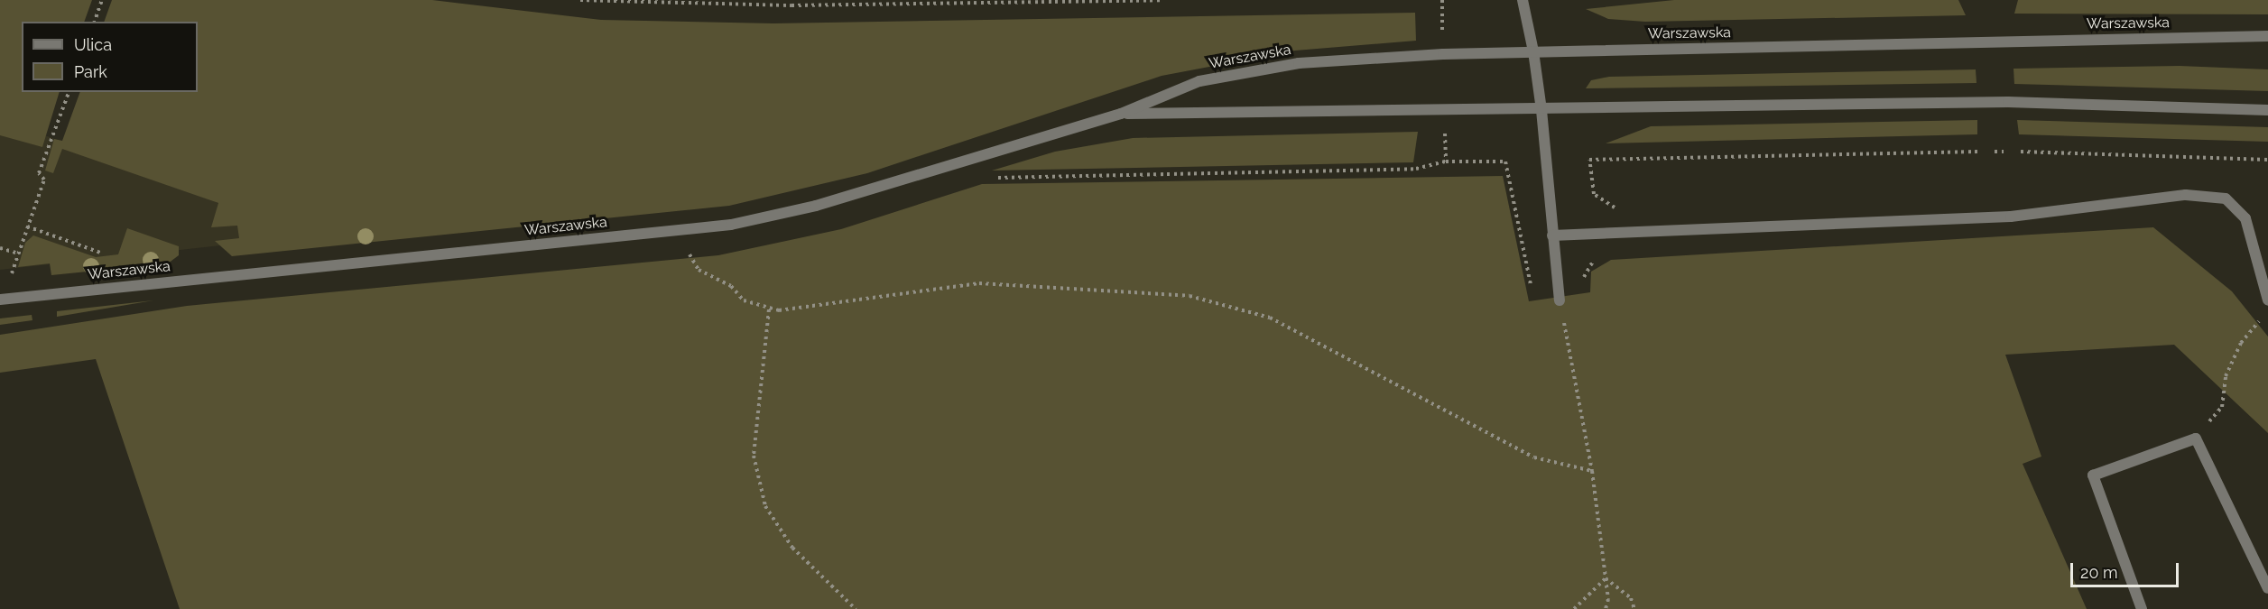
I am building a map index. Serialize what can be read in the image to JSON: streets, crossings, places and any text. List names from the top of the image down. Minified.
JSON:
{"streets":{"street":["Warszawska"]},"legend":["Ulica","Park"],"scale_bar":"20 m"}
